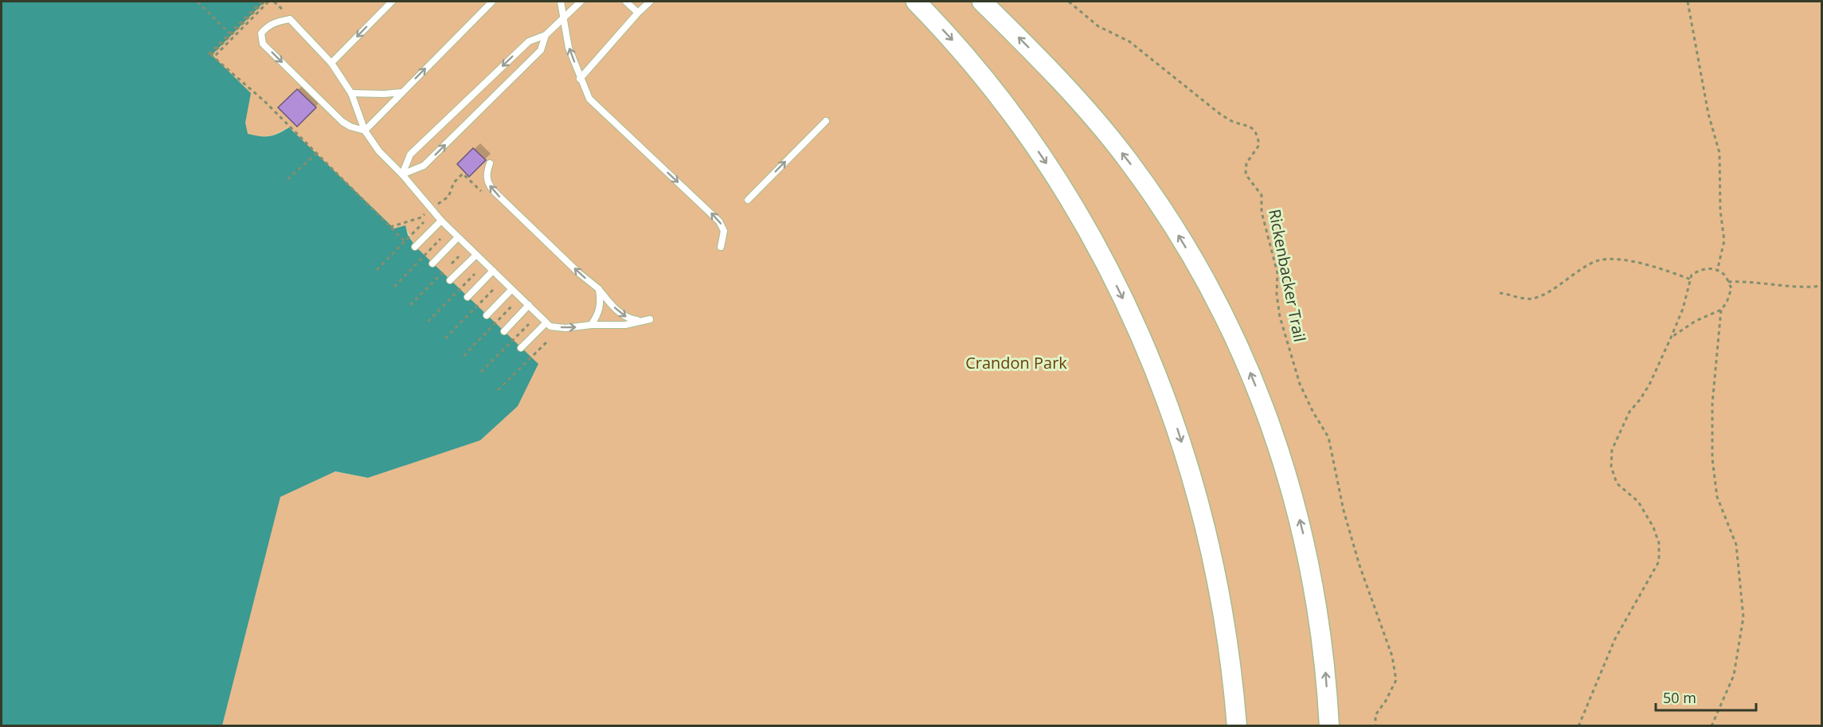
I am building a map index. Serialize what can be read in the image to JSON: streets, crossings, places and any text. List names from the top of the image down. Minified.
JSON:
{"streets":{"path":["Rickenbacker Trail"]},"parks":["Crandon Park"],"scale_bar":"50 m"}
